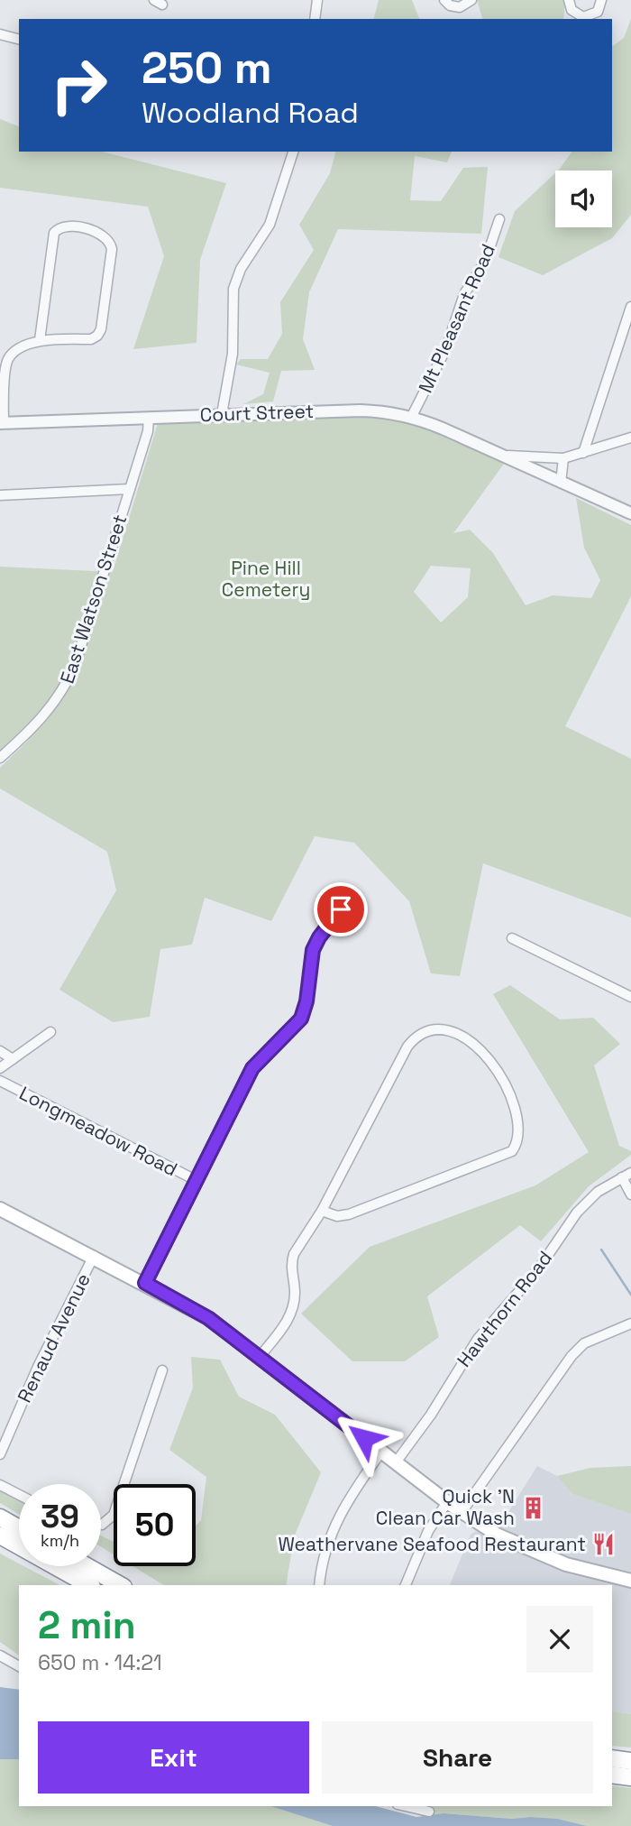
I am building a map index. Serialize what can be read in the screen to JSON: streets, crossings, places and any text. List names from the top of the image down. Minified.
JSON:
{"streets":{"street":["Mt Pleasant Road","Court Street","East Watson Street","Longmeadow Road","Hawthorn Road","Renaud Avenue"]},"crossings":[["Mt Pleasant Road","Court Street"],["Court Street","East Watson Street"]],"parks":["Pine Hill Cemetery"],"places":{"building":["Quick 'N Clean Car Wash"],"restaurant":["Weathervane Seafood Restaurant"]},"page":{"turn":["250 m","Woodland Road"],"speed":"39 km/h","limit":"50","heading":["2 min","650 m · 14:21"],"buttons":["Exit","Share"]}}
